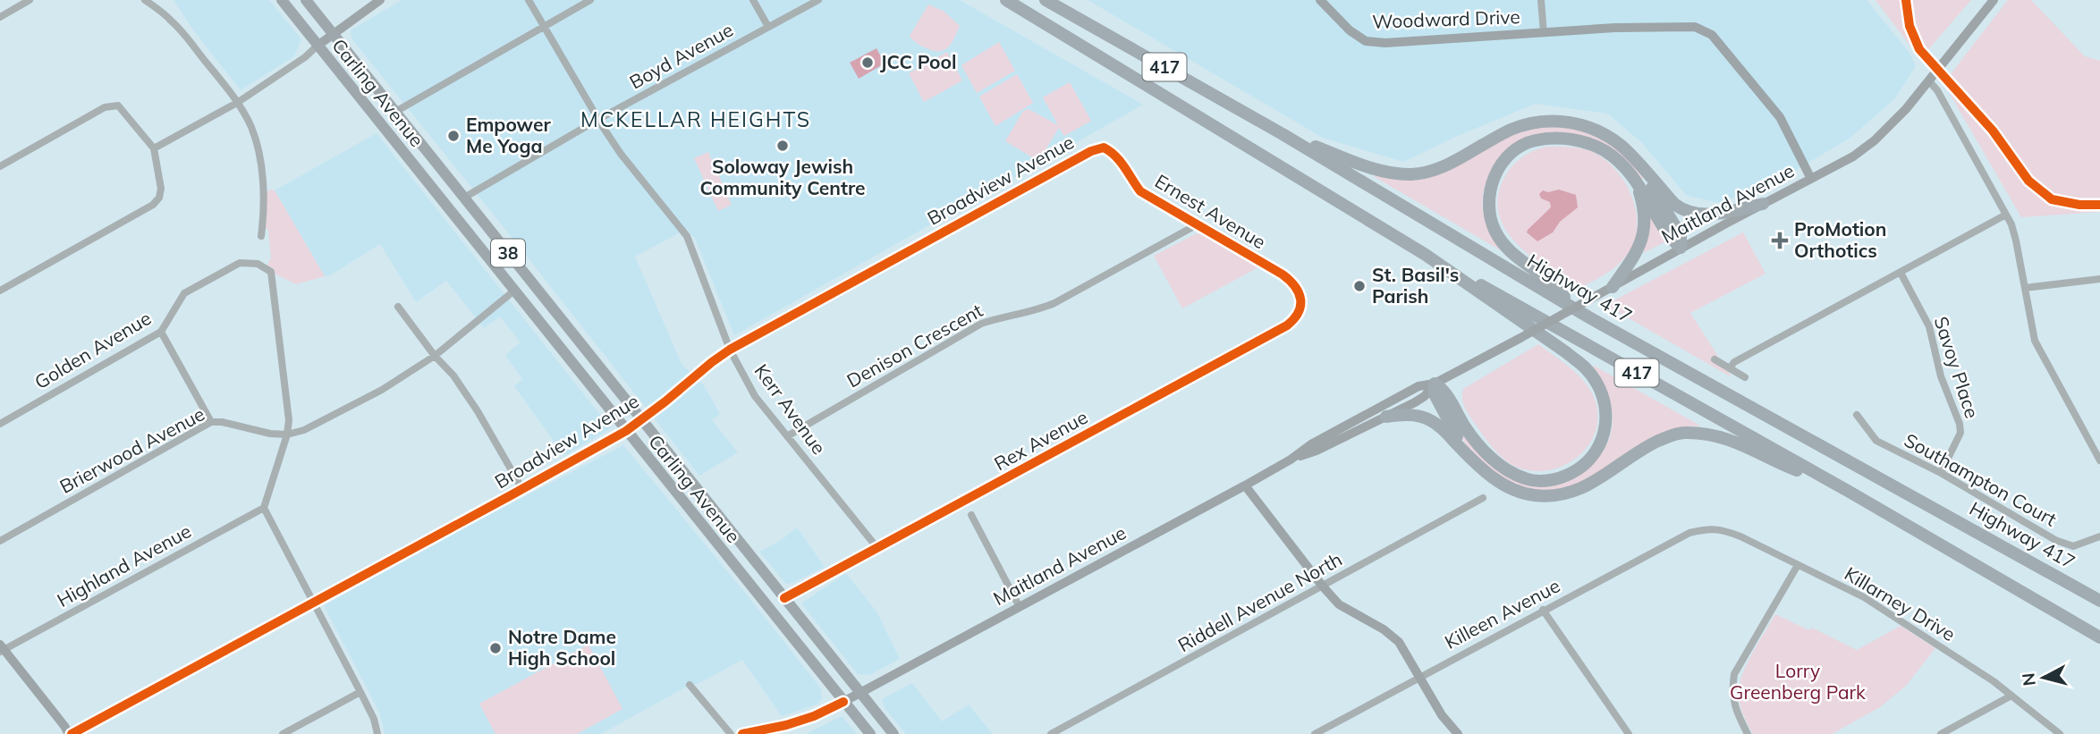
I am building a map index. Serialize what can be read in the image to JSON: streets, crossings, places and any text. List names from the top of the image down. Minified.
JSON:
{"streets":{"highway":["417","Highway 417"],"main road":["Carling Avenue","38"],"street":["Woodward Drive","Boyd Avenue","Broadview Avenue","Maitland Avenue","Ernest Avenue","Denison Crescent","Golden Avenue","Savoy Place","Kerr Avenue","Rex Avenue","Brierwood Avenue","Southampton Court","Highland Avenue","Riddell Avenue North","Killarney Drive","Killeen Avenue"]},"crossings":[["Woodward Drive","Maitland Avenue"],["Boyd Avenue","Carling Avenue"],["Boyd Avenue","Kerr Avenue"],["Carling Avenue","Broadview Avenue"],["Carling Avenue","Maitland Avenue"],["Carling Avenue","Rex Avenue"],["Broadview Avenue","Ernest Avenue"],["Broadview Avenue","Kerr Avenue"],["Ernest Avenue","Denison Crescent"],["Ernest Avenue","Rex Avenue"],["Denison Crescent","Kerr Avenue"],["Golden Avenue","Brierwood Avenue"],["Savoy Place","Southampton Court"],["Kerr Avenue","Rex Avenue"],["Killarney Drive","Killeen Avenue"]],"districts":["MCKELLAR HEIGHTS"],"parks":["Lorry Greenberg Park"],"places":{"other":["JCC Pool","Empower Me Yoga","Soloway Jewish Community Centre","St. Basil's Parish","Notre Dame High School"],"health":["ProMotion Orthotics"]},"north":"left"}
